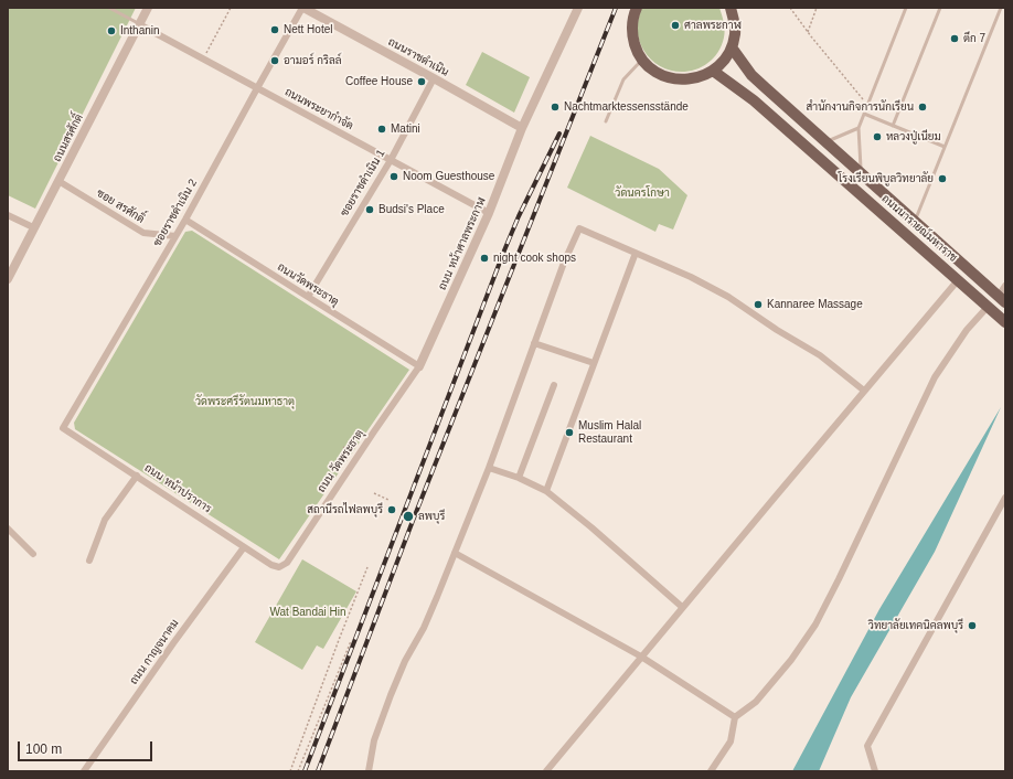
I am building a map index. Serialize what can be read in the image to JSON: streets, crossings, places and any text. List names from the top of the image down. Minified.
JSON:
{"streets":{"main road":["ถนนนารายณ์มหาราช"],"street":["ถนนราชดำเนิน","ถนนพระยากำจัด","ถนนสรศักดิ์","ซอยราชดำเนิน 1","ซอย สรศักดิ์","ซอยราชดำเนิน 2","ถนน หน้าศาลพระกาฬ","ถนนวัดพระธาตุ","ถนน วัดพระธาตุ","ถนน หน้าปราการ","ถนน กาญจนาคม"]},"crossings":[["ถนนราชดำเนิน","ซอยราชดำเนิน 1"],["ถนนราชดำเนิน","ซอยราชดำเนิน 2"],["ถนนราชดำเนิน","ถนน หน้าศาลพระกาฬ"],["ถนนพระยากำจัด","ถนนสรศักดิ์"],["ถนนพระยากำจัด","ซอยราชดำเนิน 1"],["ถนนพระยากำจัด","ซอยราชดำเนิน 2"],["ถนนพระยากำจัด","ถนน หน้าศาลพระกาฬ"],["ถนนสรศักดิ์","ซอย สรศักดิ์"],["ซอยราชดำเนิน 1","ถนนวัดพระธาตุ"],["ซอย สรศักดิ์","ซอยราชดำเนิน 2"],["ซอยราชดำเนิน 2","ถนนวัดพระธาตุ"],["ซอยราชดำเนิน 2","ถนน หน้าปราการ"],["ถนน หน้าศาลพระกาฬ","ถนนวัดพระธาตุ"],["ถนน หน้าศาลพระกาฬ","ถนน วัดพระธาตุ"],["ถนนวัดพระธาตุ","ถนน วัดพระธาตุ"],["ถนน วัดพระธาตุ","ถนน หน้าปราการ"],["ถนน หน้าปราการ","ถนน กาญจนาคม"]],"parks":["วัดนครโกษา","วัดพระศรีรัตนมหาธาตุ","Wat Bandai Hin"],"places":["ศาลพระกาฬ","Nett Hotel","Inthanin","ตึก 7","อามอร์ กริลล์","Coffee House","Nachtmarktessensstände","สำนักงานกิจการนักเรียน","Matini","หลวงปู่เนียม","Noom Guesthouse","โรงเรียนพิบูลวิทยาลัย","Budsi's Place","night cook shops","Kannaree Massage","Muslim Halal Restaurant","สถานีรถไฟลพบุรี","ลพบุรี","วิทยาลัยเทคนิคลพบุรี"],"scale_bar":"100 m"}
